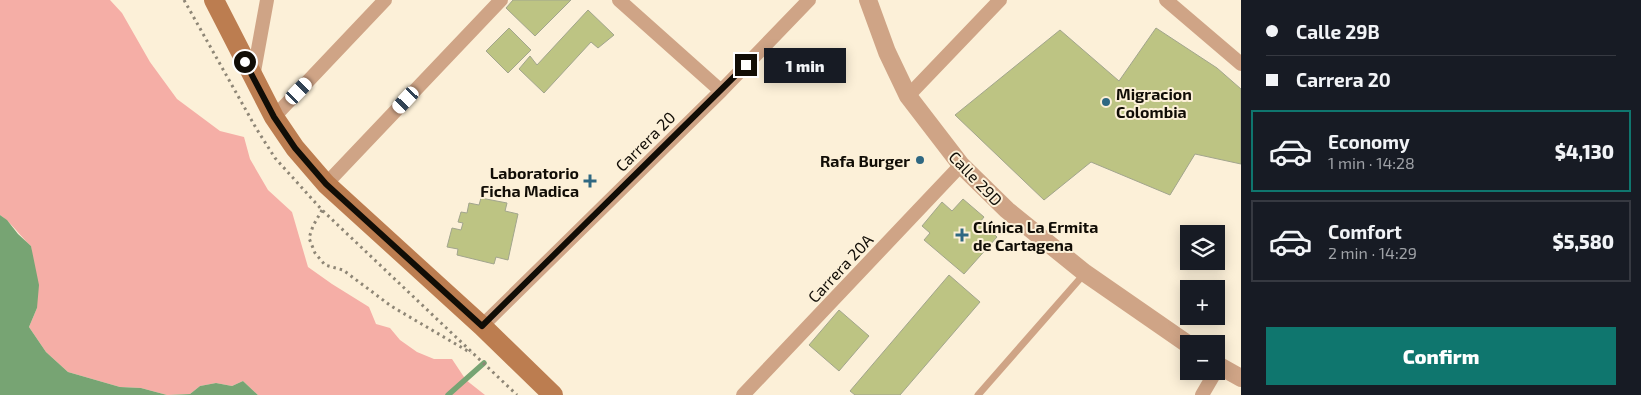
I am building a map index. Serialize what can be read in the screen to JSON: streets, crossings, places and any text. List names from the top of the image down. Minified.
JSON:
{"streets":{"street":["Carrera 20","Calle 29D","Carrera 20A"]},"crossings":[["Calle 29D","Carrera 20A"]],"places":{"other":["Migracion Colombia","Rafa Burger"],"health":["Laboratorio Ficha Madica","Clínica La Ermita de Cartagena"]},"page":{"banner":["Calle 29B","Carrera 20"],"bubble":"1 min","list":[{"name":"Economy","note":"1 min · 14:28","value":"$4,130"},{"name":"Comfort","note":"2 min · 14:29","value":"$5,580"}],"map_buttons":["+","−"],"buttons":"Confirm"}}
